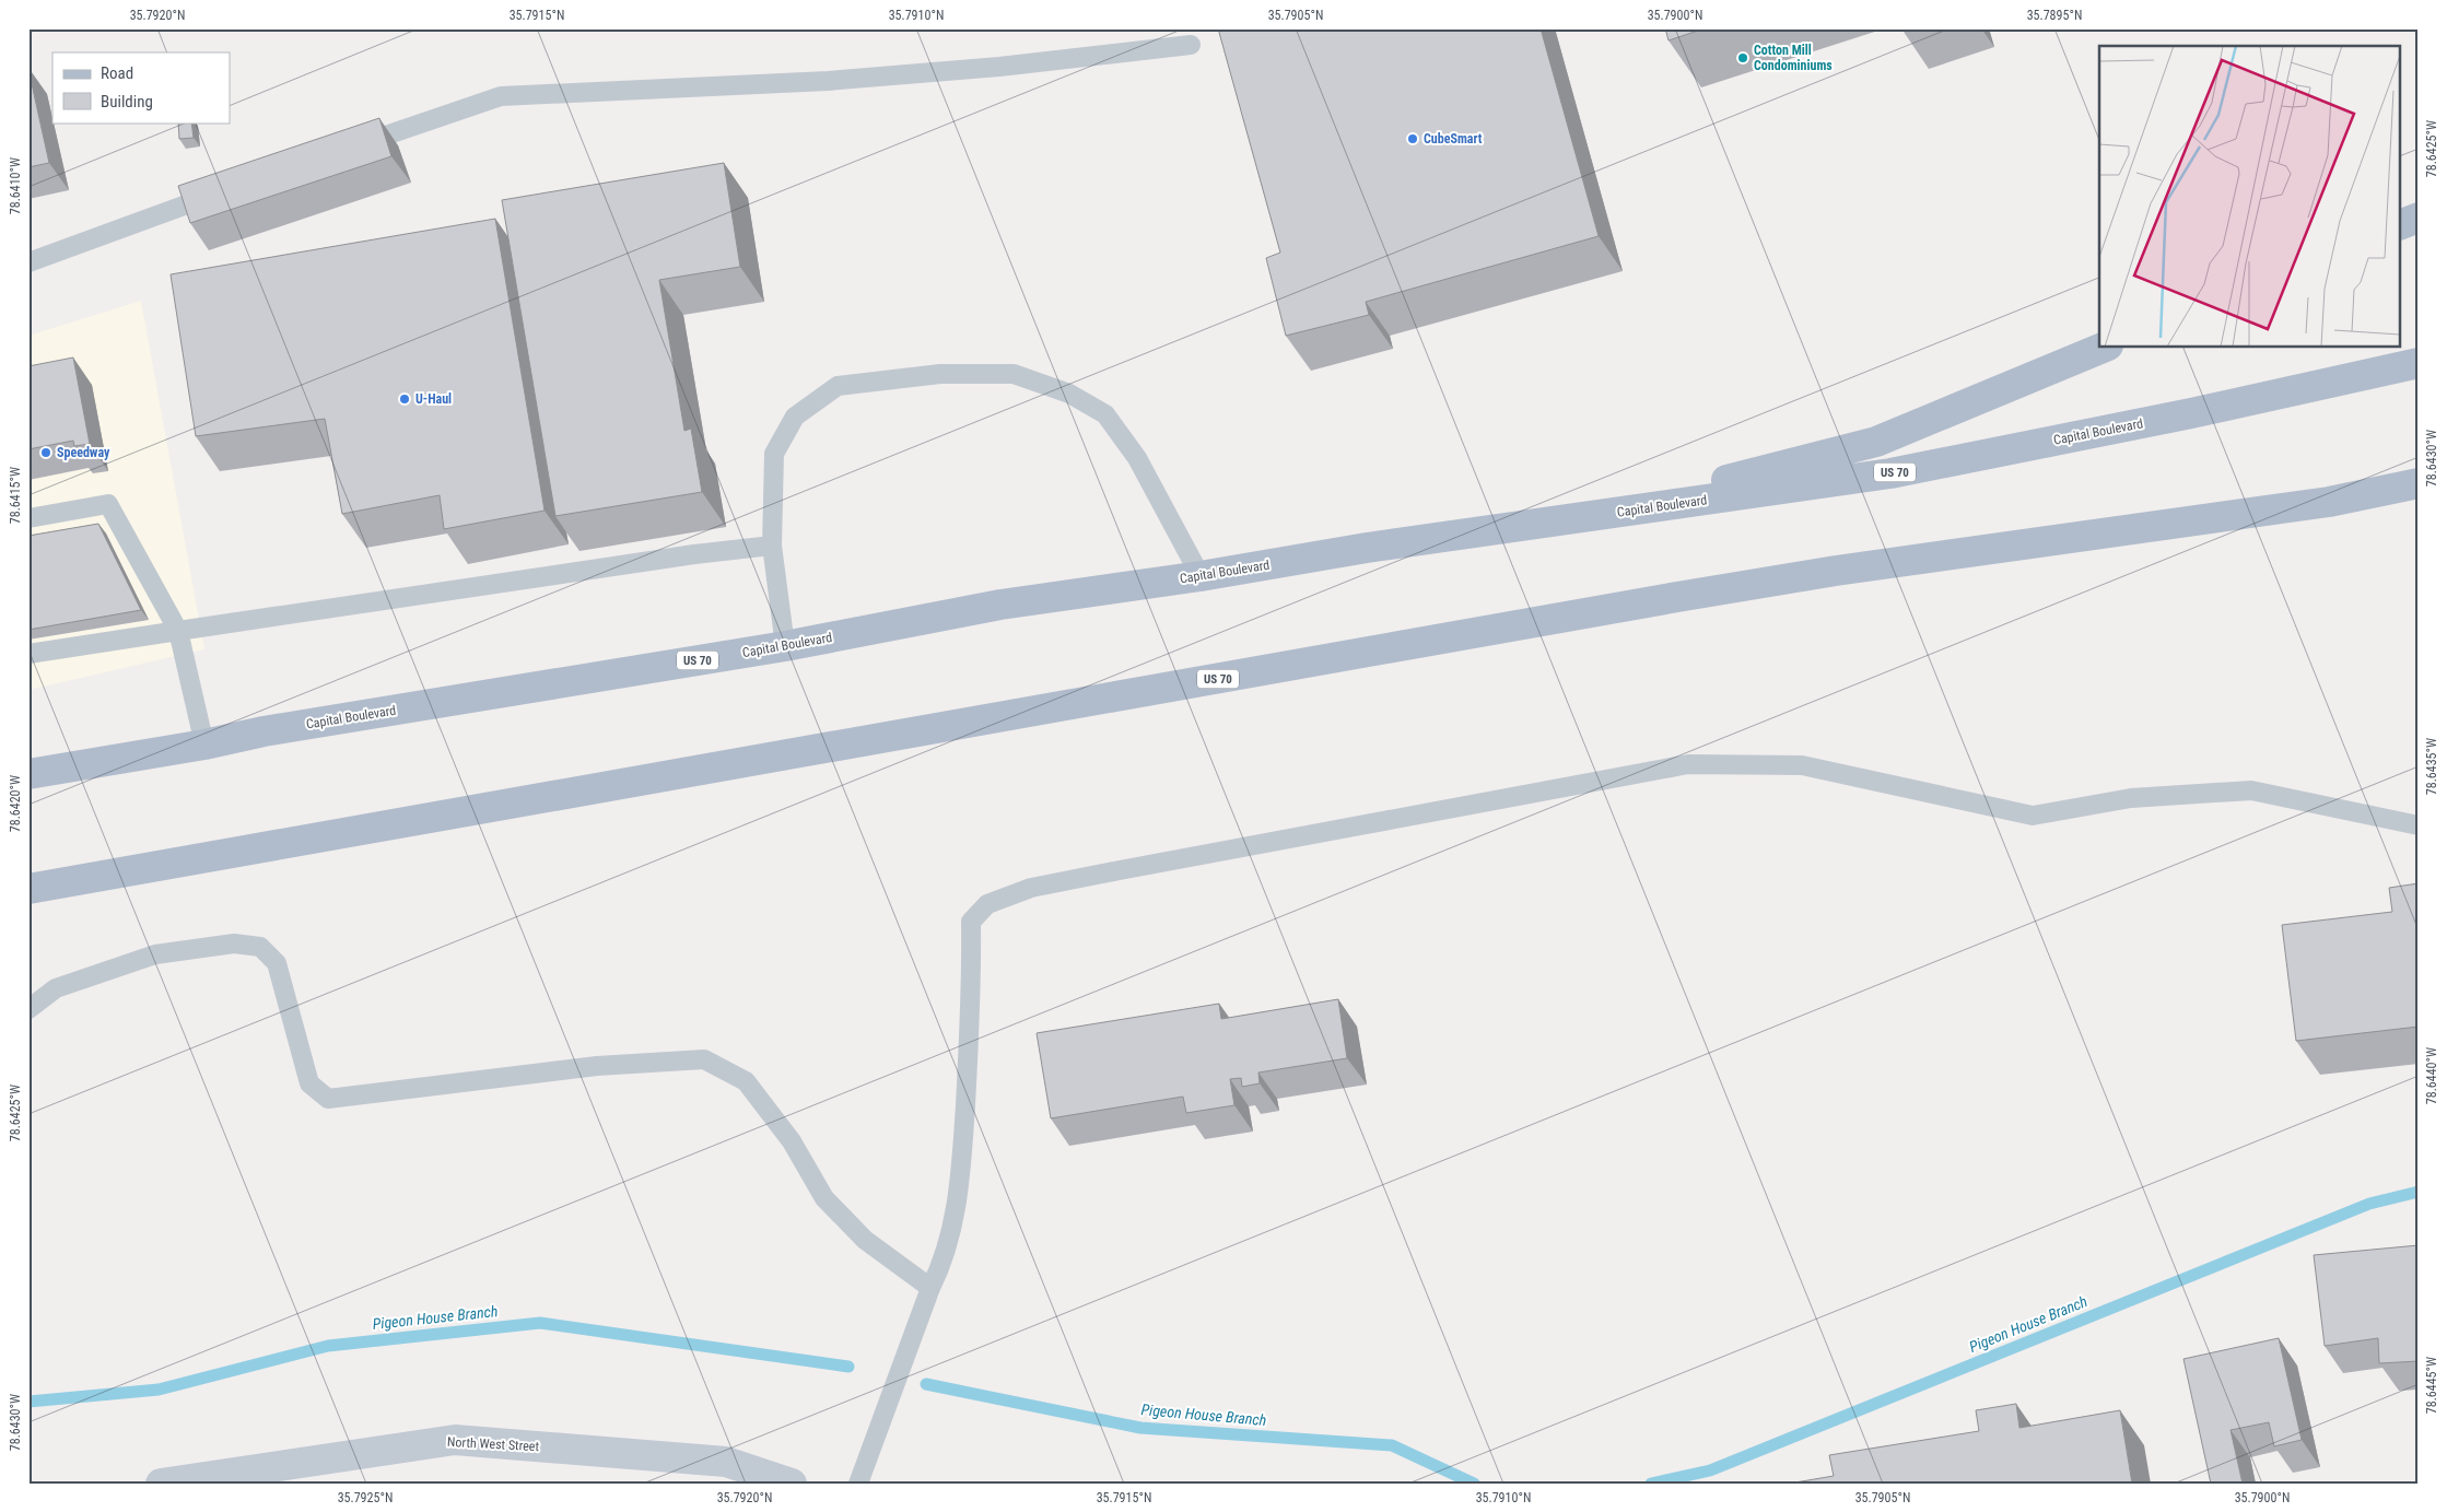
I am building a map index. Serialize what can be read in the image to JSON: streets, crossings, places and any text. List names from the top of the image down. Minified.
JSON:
{"streets":{"main road":["Capital Boulevard","US 70"],"street":["North West Street"]},"water":["Pigeon House Branch"],"places":["Cotton Mill Condominiums","CubeSmart","U-Haul","Speedway"],"legend":["Road","Building"],"coordinates":["35.7920°N","35.7915°N","35.7910°N","35.7905°N","35.7900°N","35.7895°N","78.6425°W","78.6410°W","78.6430°W","78.6415°W","78.6435°W","78.6420°W","78.6440°W","78.6445°W","35.7925°N"]}
